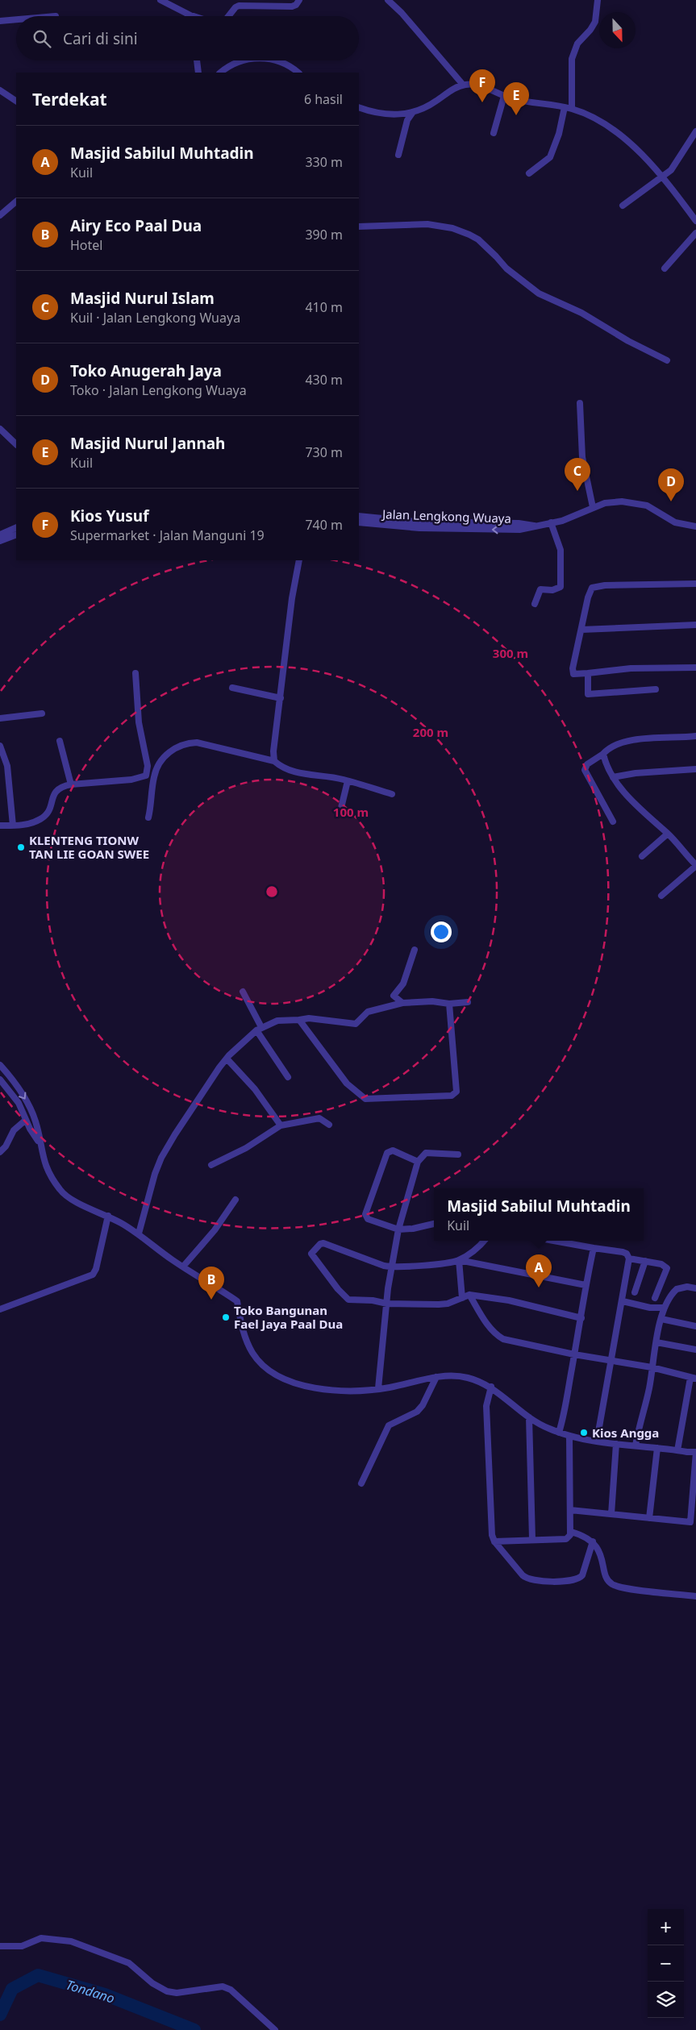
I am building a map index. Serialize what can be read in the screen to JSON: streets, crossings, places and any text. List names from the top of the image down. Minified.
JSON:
{"streets":{"street":["Jalan Lengkong Wuaya"]},"water":["Tondano"],"places":["KLENTENG TIONW TAN LIE GOAN SWEE","Toko Bangunan Fael Jaya Paal Dua","Kios Angga"],"north":"bottom","page":{"search":"Cari di sini","pins":["F","E","C","D","A","B"],"heading":["Terdekat","6 hasil"],"list":[{"mark":"A","name":"Masjid Sabilul Muhtadin","note":"Kuil","value":"330 m"},{"mark":"B","name":"Airy Eco Paal Dua","note":"Hotel","value":"390 m"},{"mark":"C","name":"Masjid Nurul Islam","note":"Kuil · Jalan Lengkong Wuaya","value":"410 m"},{"mark":"D","name":"Toko Anugerah Jaya","note":"Toko · Jalan Lengkong Wuaya","value":"430 m"},{"mark":"E","name":"Masjid Nurul Jannah","note":"Kuil","value":"730 m"},{"mark":"F","name":"Kios Yusuf","note":"Supermarket · Jalan Manguni 19","value":"740 m"}],"popup":["Masjid Sabilul Muhtadin","Kuil"],"map_buttons":["+","−"]},"rings":["300 m","200 m","100 m"]}
